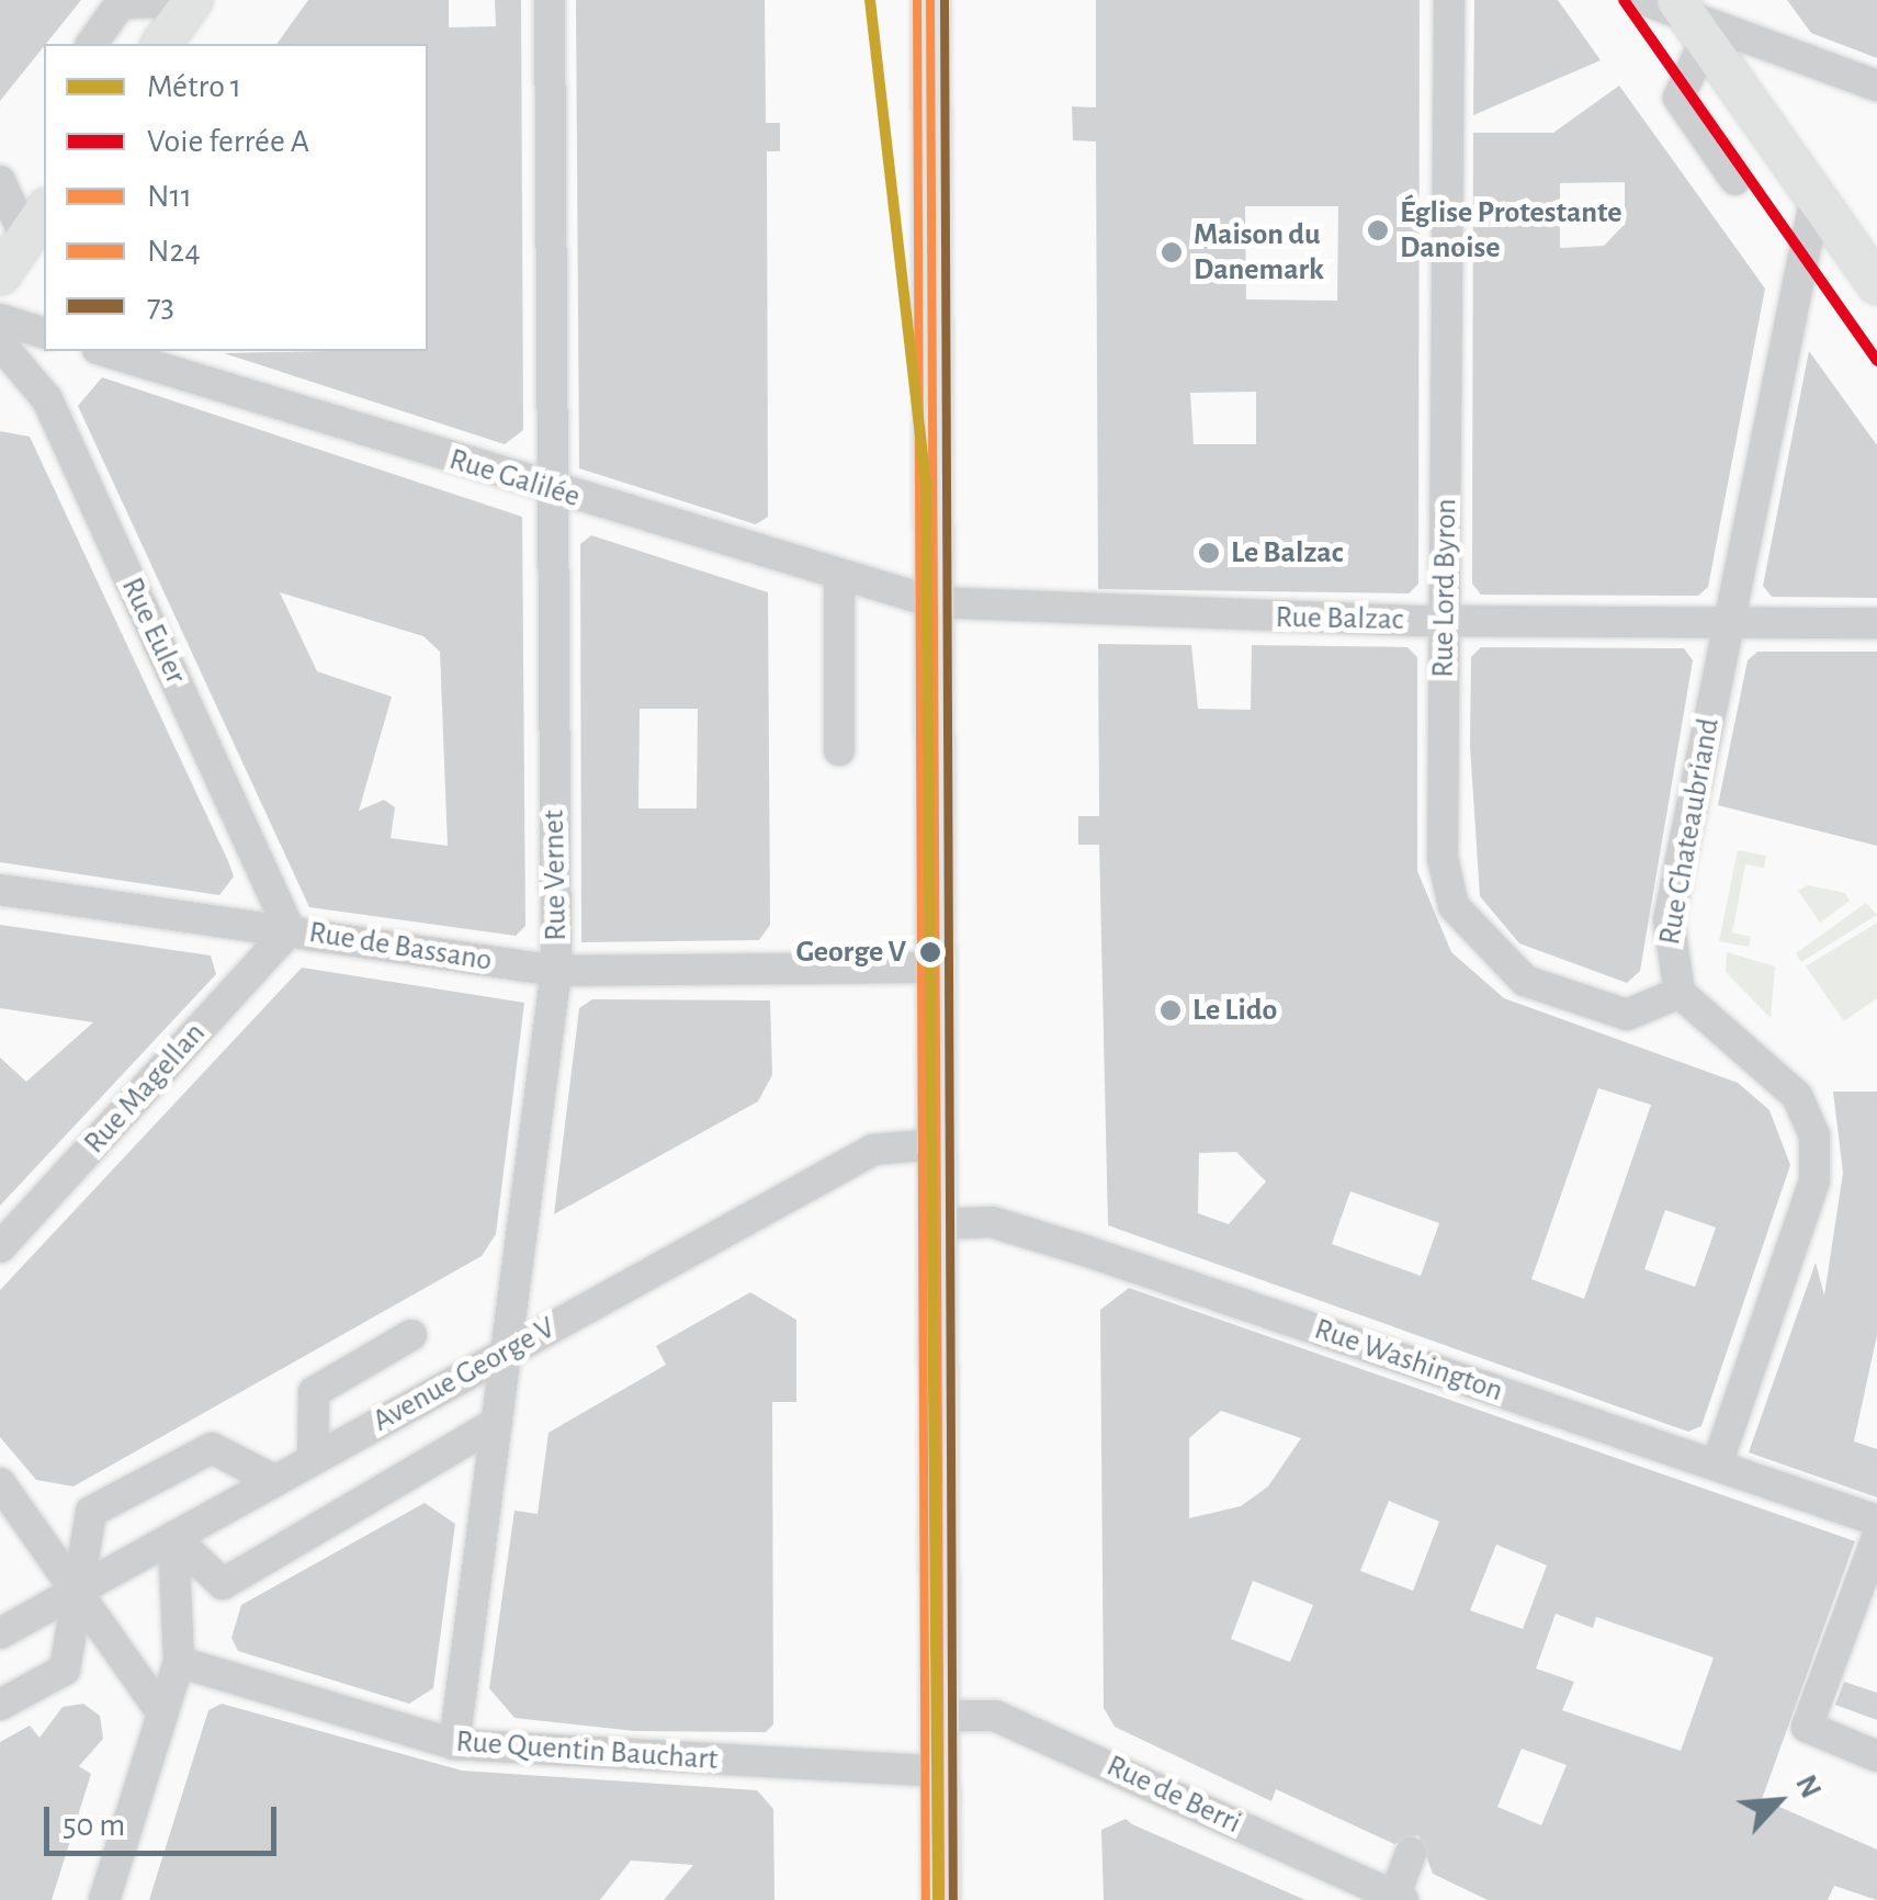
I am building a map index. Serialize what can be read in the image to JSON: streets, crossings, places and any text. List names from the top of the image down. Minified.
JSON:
{"streets":{"street":["Rue Galilée","Rue Lord Byron","Rue Balzac","Rue Euler","Rue Chateaubriand","Rue Vernet","Rue de Bassano","Rue Magellan","Rue Washington","Avenue George V","Rue Quentin Bauchart","Rue de Berri"]},"crossings":[["Rue Galilée","Rue Balzac"],["Rue Galilée","Rue Vernet"],["Rue Lord Byron","Rue Balzac"],["Rue Lord Byron","Rue Chateaubriand"],["Rue Balzac","Rue Chateaubriand"],["Rue Euler","Rue de Bassano"],["Rue Euler","Rue Magellan"],["Rue Vernet","Rue de Bassano"],["Rue Vernet","Avenue George V"],["Rue Vernet","Rue Quentin Bauchart"],["Rue de Bassano","Rue Magellan"]],"places":["Église Protestante Danoise","Maison du Danemark","Le Balzac","George V","Le Lido"],"lines":["metro line 1","rail line A","transit line N11","transit line N24","transit line 73"],"legend":["Métro 1","Voie ferrée A","N11","N24","73"],"scale_bar":"50 m","north":"top right"}
